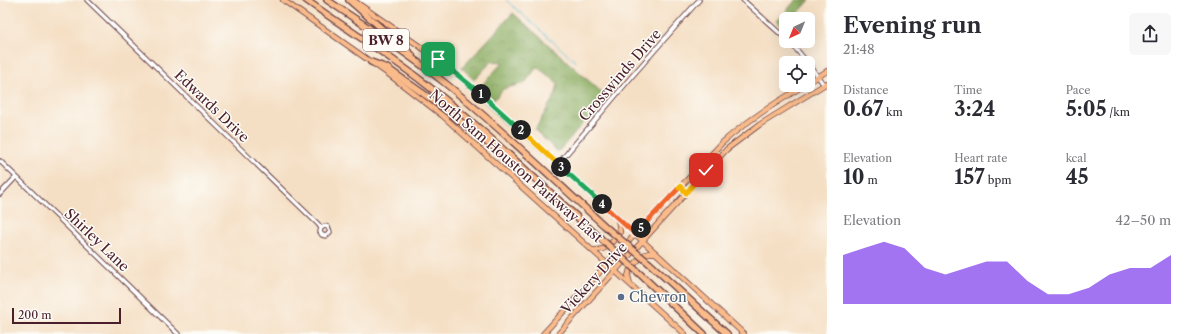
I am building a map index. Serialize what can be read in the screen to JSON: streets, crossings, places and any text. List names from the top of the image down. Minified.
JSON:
{"streets":{"highway":["BW 8","North Sam Houston Parkway East"],"main road":["Vickery Drive"],"street":["Crosswinds Drive","Edwards Drive","Shirley Lane"]},"crossings":[["Crosswinds Drive","North Sam Houston Parkway East"],["North Sam Houston Parkway East","Vickery Drive"]],"places":["Chevron"],"scale_bar":"200 m","north":"bottom left","page":{"heading":["Evening run","21:48"],"stats":[["Distance","0.67 km"],["Time","3:24"],["Pace","5:05 /km"],["Elevation","10 m"],["Heart rate","157 bpm"],["kcal","45"]],"pins":["1","2","3","4","5"],"chart":["Elevation","42–50 m"],"scale":"200 m"}}
